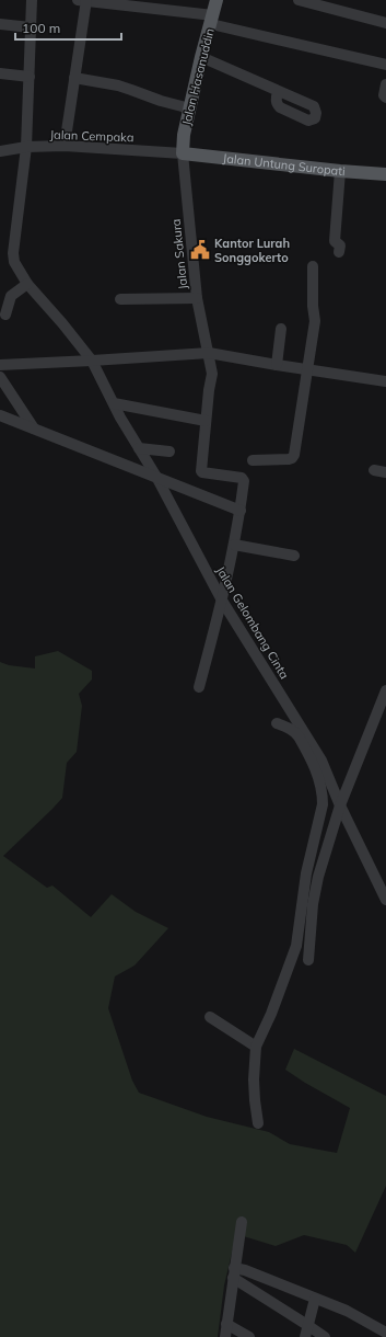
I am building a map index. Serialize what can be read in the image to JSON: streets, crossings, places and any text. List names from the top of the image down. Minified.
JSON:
{"streets":{"main road":["Jalan Hasanuddin","Jalan Untung Suropati"],"street":["Jalan Cempaka","Jalan Sakura","Jalan Gelombang Cinta"]},"crossings":[["Jalan Hasanuddin","Jalan Cempaka"],["Jalan Hasanuddin","Jalan Untung Suropati"],["Jalan Hasanuddin","Jalan Sakura"],["Jalan Cempaka","Jalan Untung Suropati"],["Jalan Cempaka","Jalan Sakura"],["Jalan Cempaka","Jalan Gelombang Cinta"],["Jalan Untung Suropati","Jalan Sakura"]],"places":{"public building":["Kantor Lurah Songgokerto"]},"scale_bar":"100 m"}
